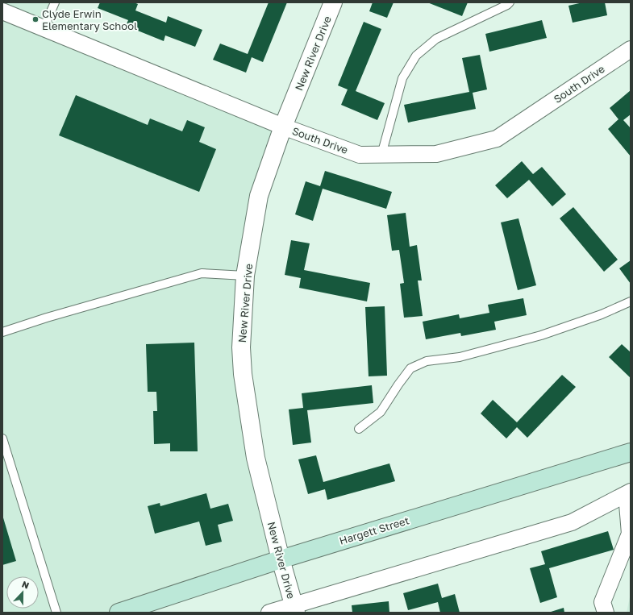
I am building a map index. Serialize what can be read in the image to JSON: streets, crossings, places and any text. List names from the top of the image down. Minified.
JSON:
{"streets":{"main road":["Hargett Street"],"street":["New River Drive","South Drive"]},"crossings":[["New River Drive","South Drive"],["New River Drive","Hargett Street"]],"places":["Clyde Erwin Elementary School"],"north":"top"}
